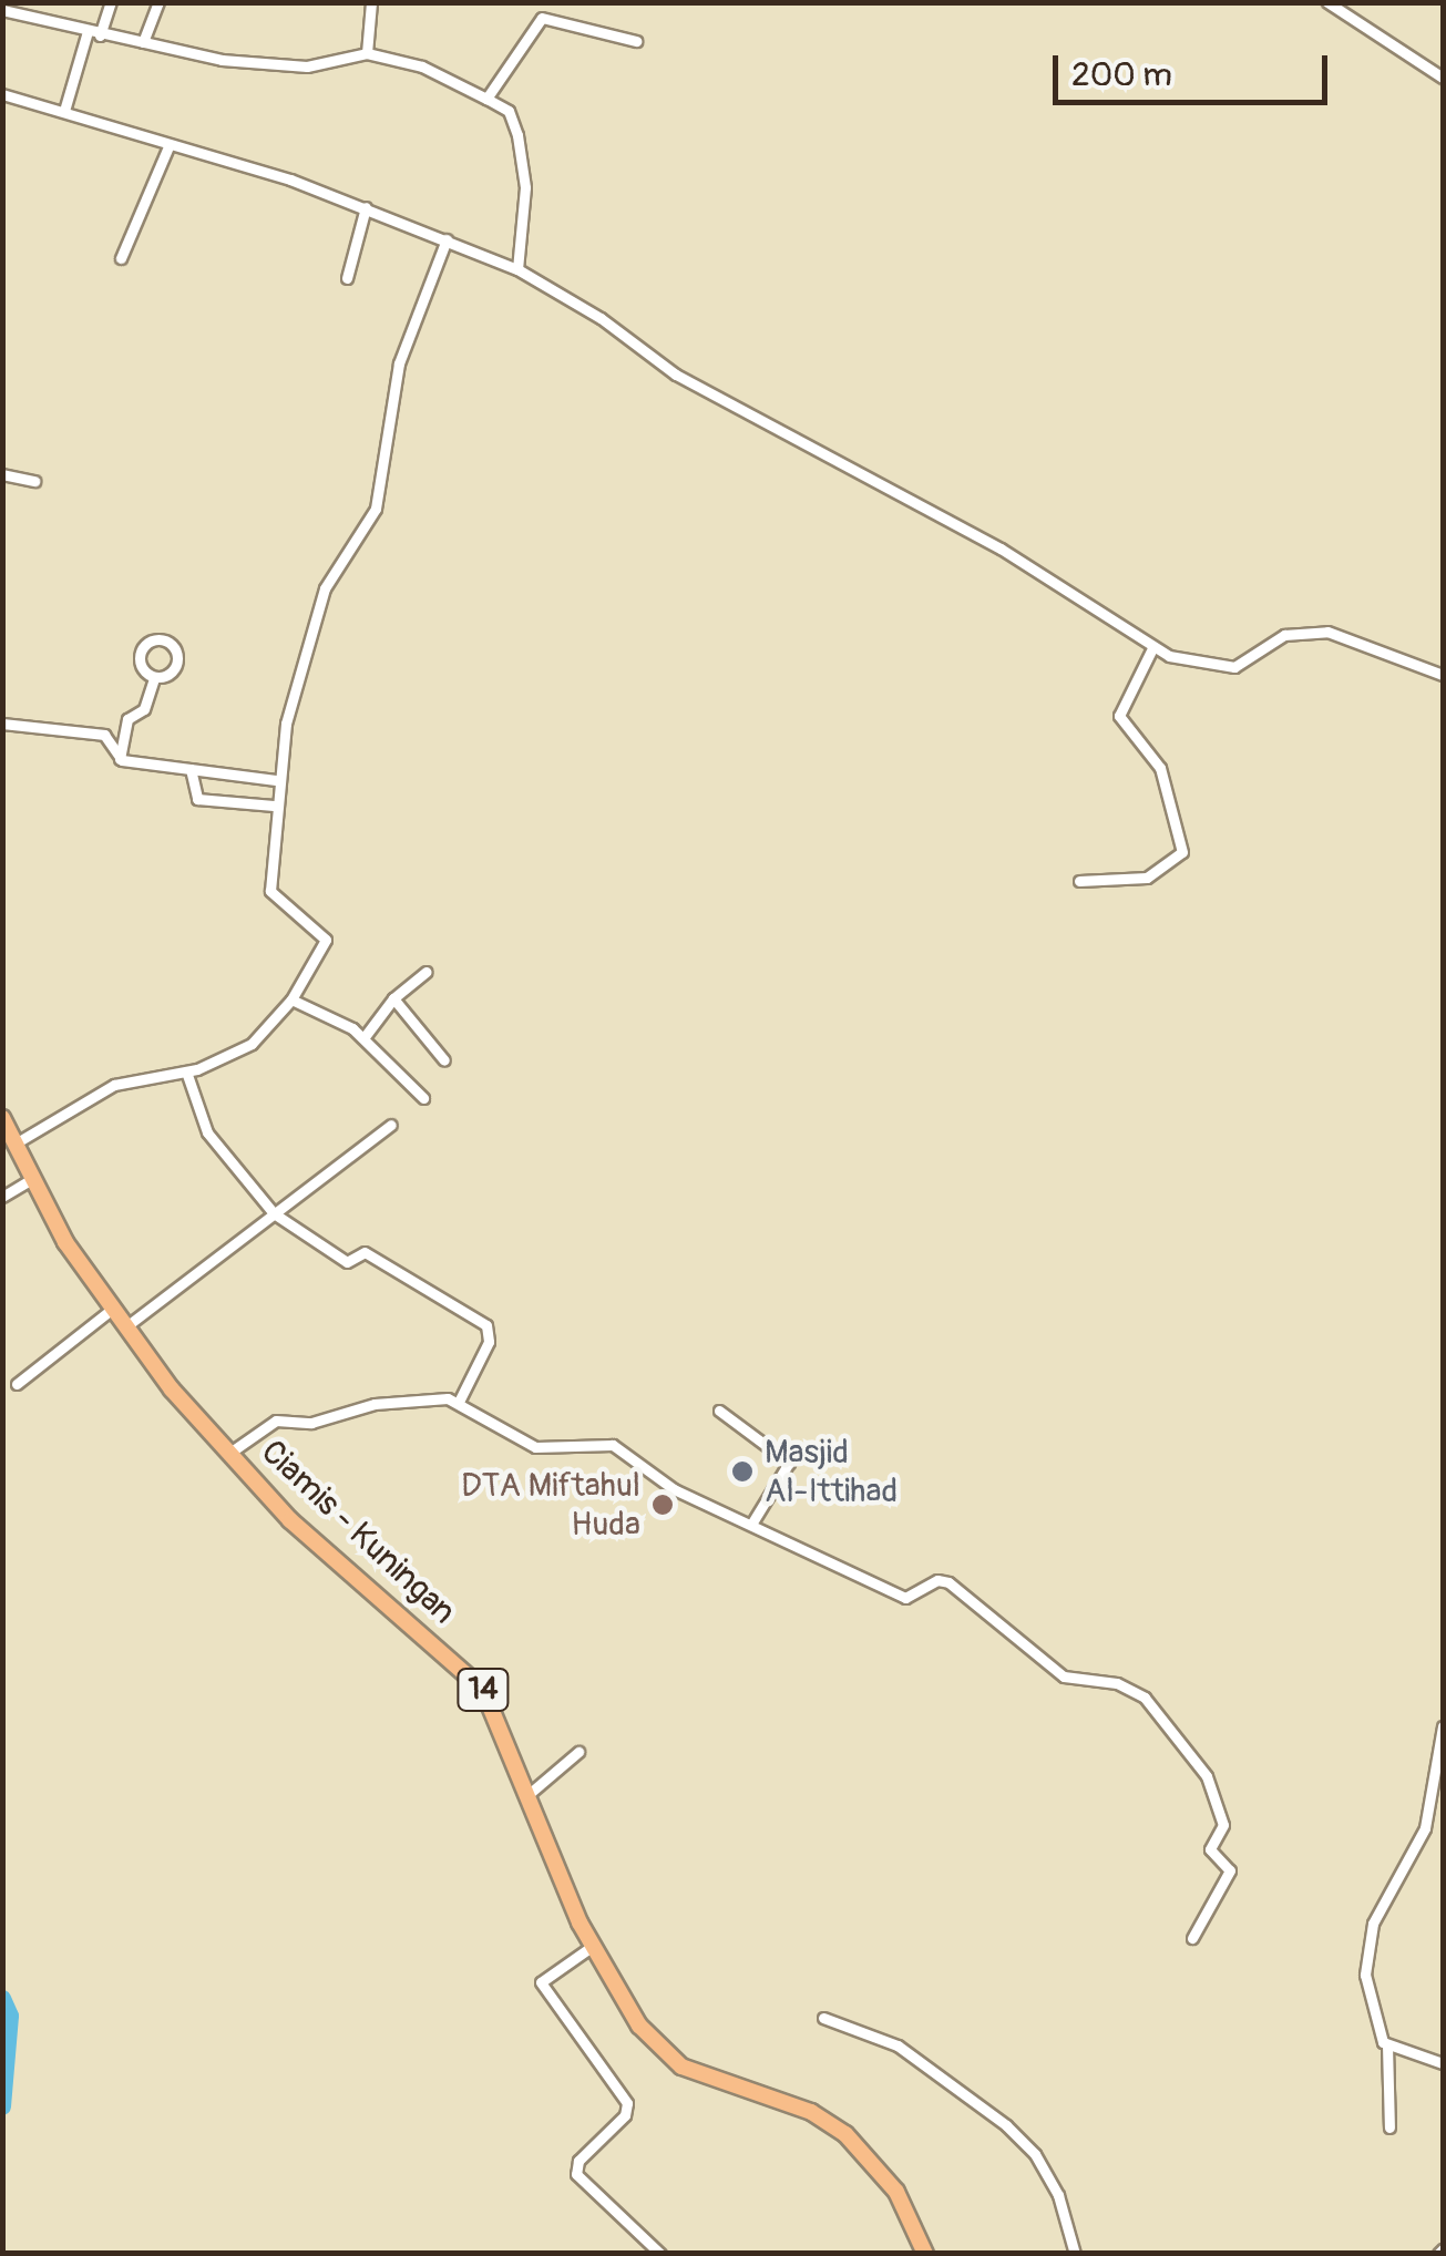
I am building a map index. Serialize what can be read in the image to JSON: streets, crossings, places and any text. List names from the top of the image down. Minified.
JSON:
{"streets":{"highway":["Ciamis - Kuningan","14"]},"places":["Masjid Al-Ittihad","DTA Miftahul Huda"],"scale_bar":"200 m"}
